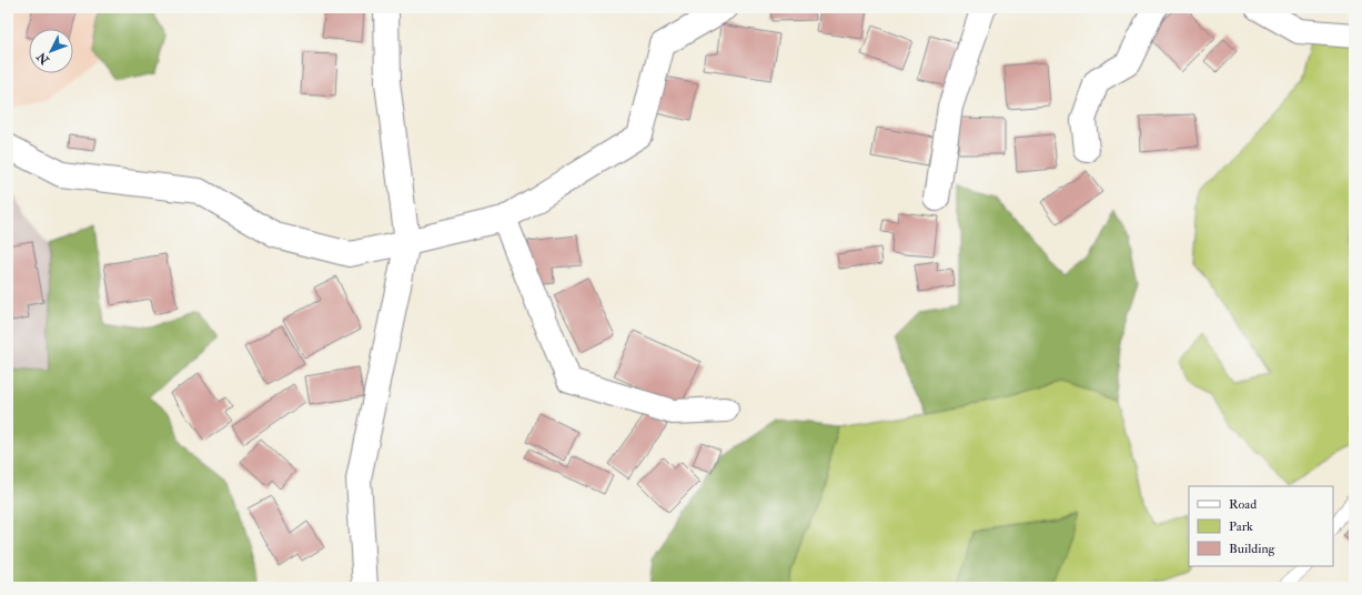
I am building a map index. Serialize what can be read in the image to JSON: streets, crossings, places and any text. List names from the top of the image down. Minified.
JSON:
{"legend":["Road","Park","Building"],"north":"bottom left"}
